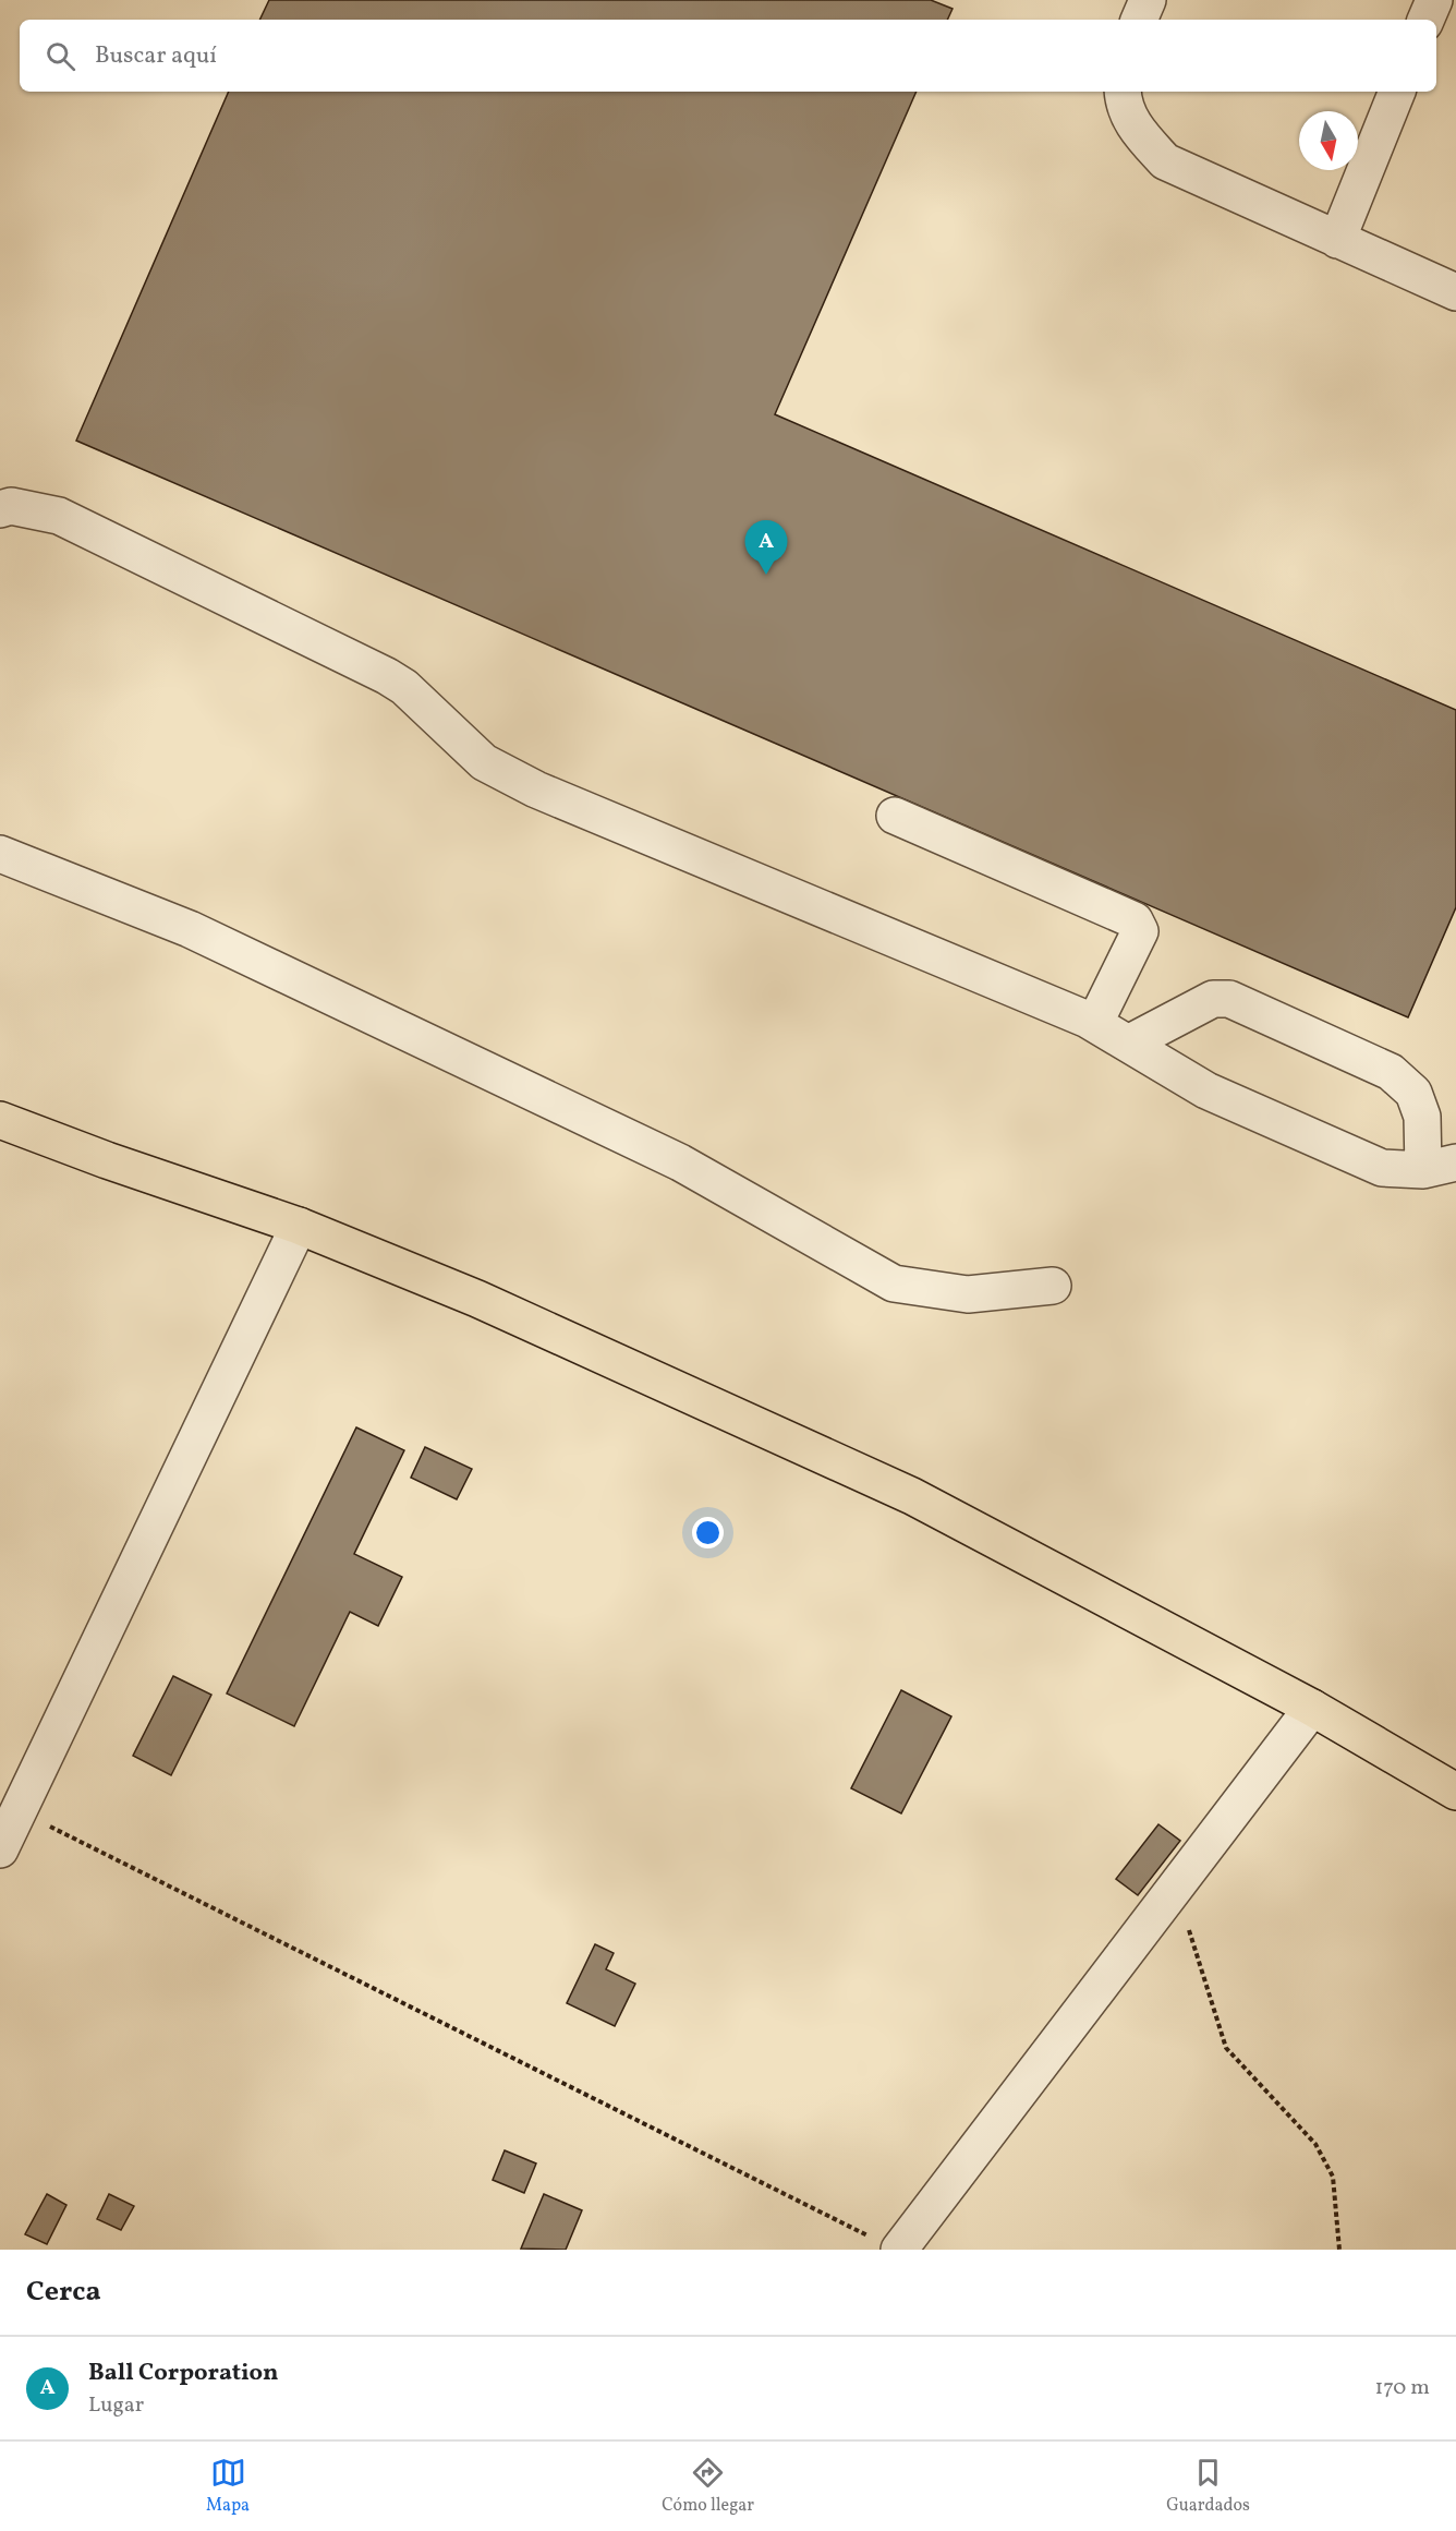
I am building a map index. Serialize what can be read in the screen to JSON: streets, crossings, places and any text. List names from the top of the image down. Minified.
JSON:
{"north":"bottom","page":{"search":"Buscar aquí","pins":"A","heading":"Cerca","list":[{"mark":"A","name":"Ball Corporation","note":"Lugar","value":"170 m"}],"nav":["Mapa","Cómo llegar","Guardados"]}}
